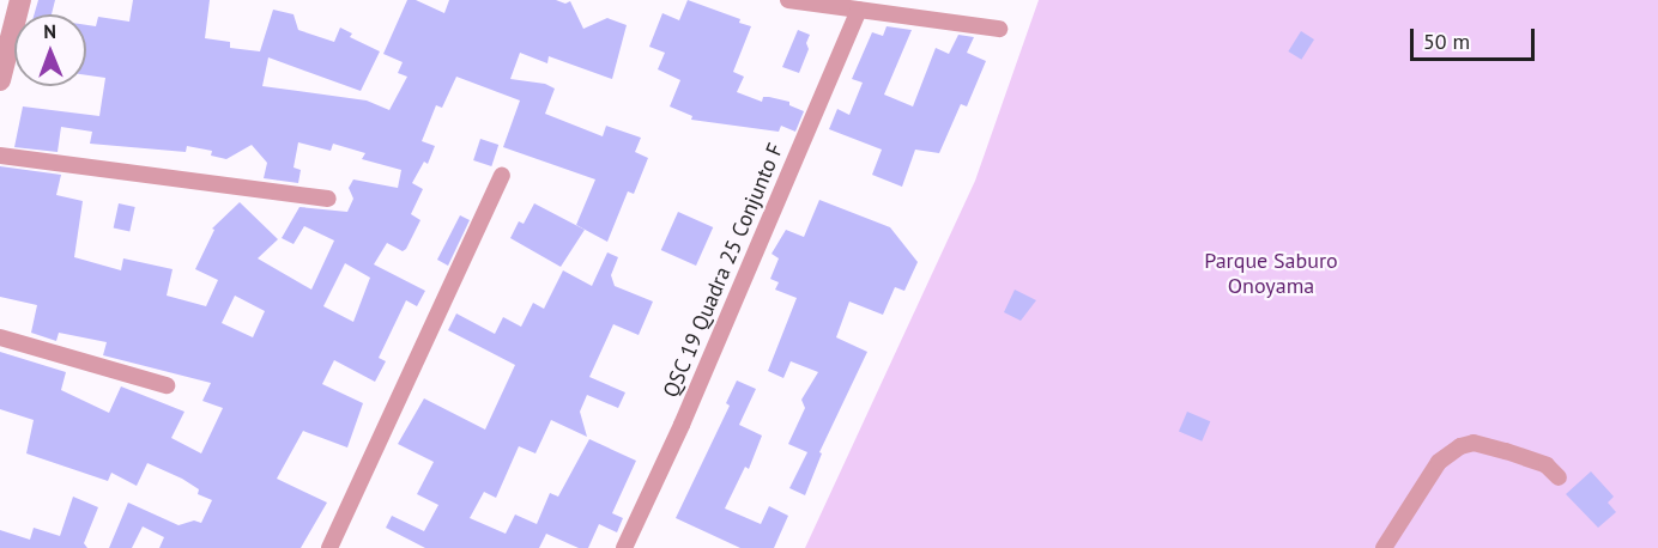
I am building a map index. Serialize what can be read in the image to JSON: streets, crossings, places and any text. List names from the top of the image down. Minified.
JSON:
{"streets":{"street":["QSC 19 Quadra 25 Conjunto F"]},"parks":["Parque Saburo Onoyama"],"scale_bar":"50 m","north":"top"}
